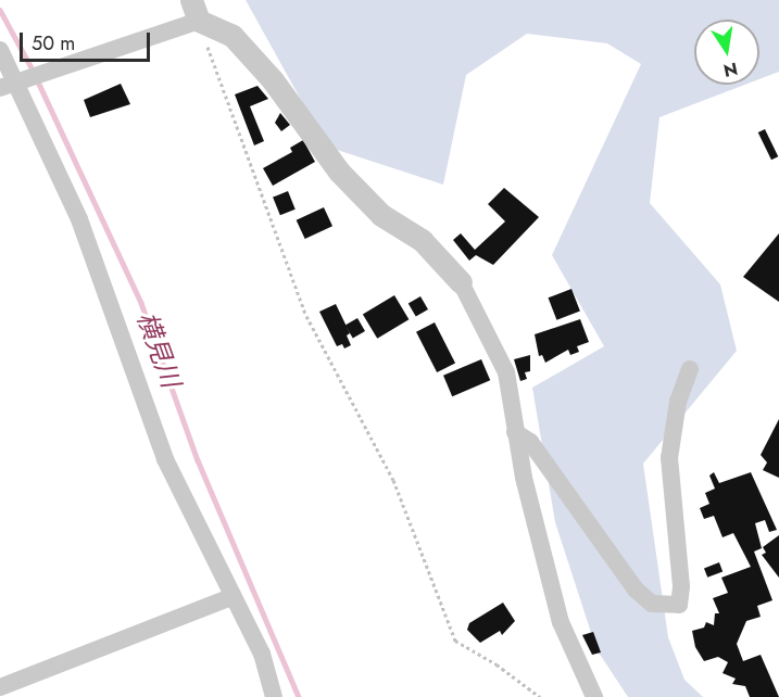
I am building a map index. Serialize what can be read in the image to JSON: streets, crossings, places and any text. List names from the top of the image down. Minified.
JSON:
{"water":["横見川"],"scale_bar":"50 m","north":"bottom"}
